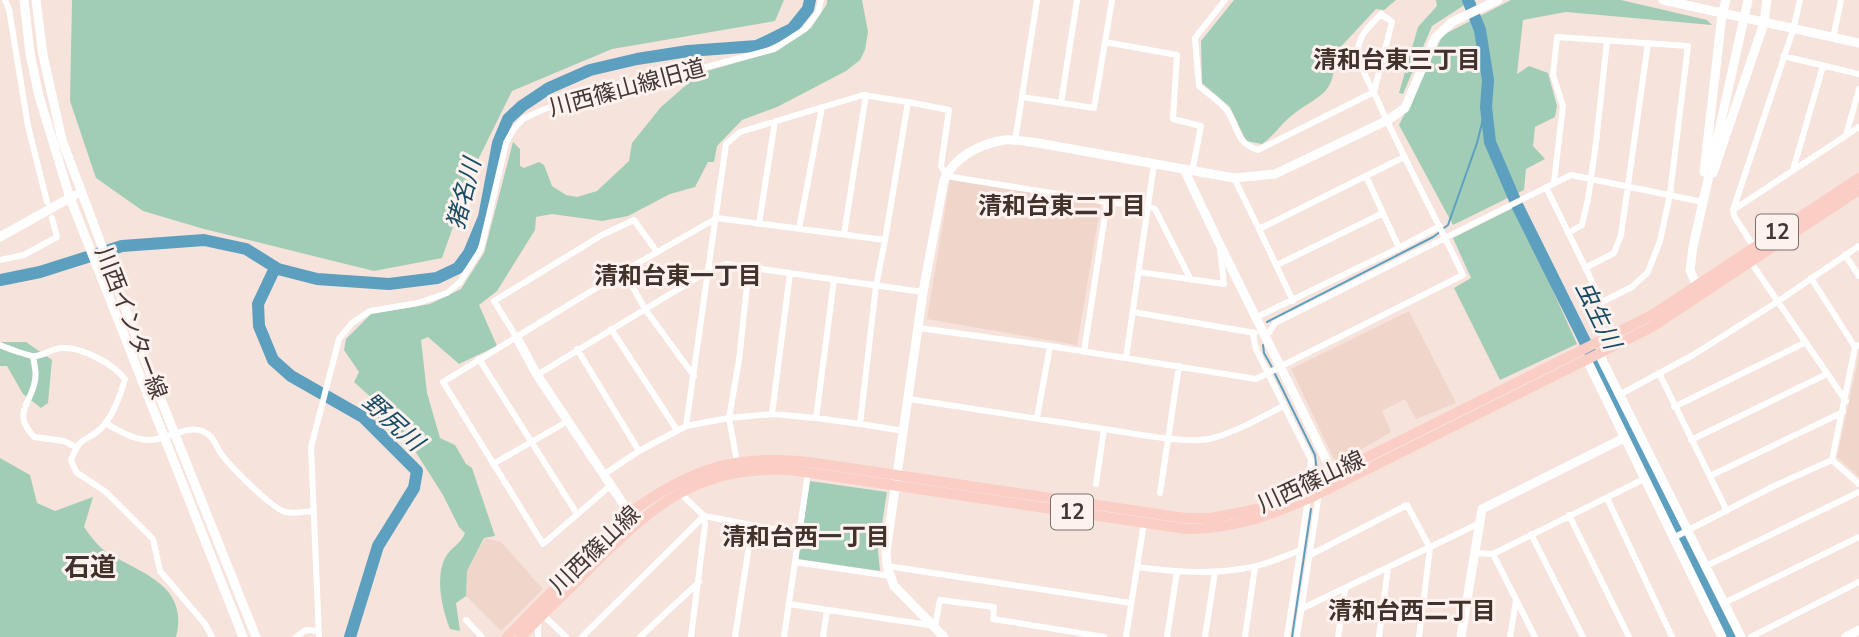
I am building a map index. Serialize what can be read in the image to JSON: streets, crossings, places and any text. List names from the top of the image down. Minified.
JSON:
{"streets":{"main road":["12","川西篠山線"],"street":["川西篠山線旧道","川西インター線"]},"districts":["清和台東三丁目","清和台東二丁目","清和台東一丁目","清和台西一丁目","石道","清和台西二丁目"],"water":["猪名川","虫生川","野尻川"]}
